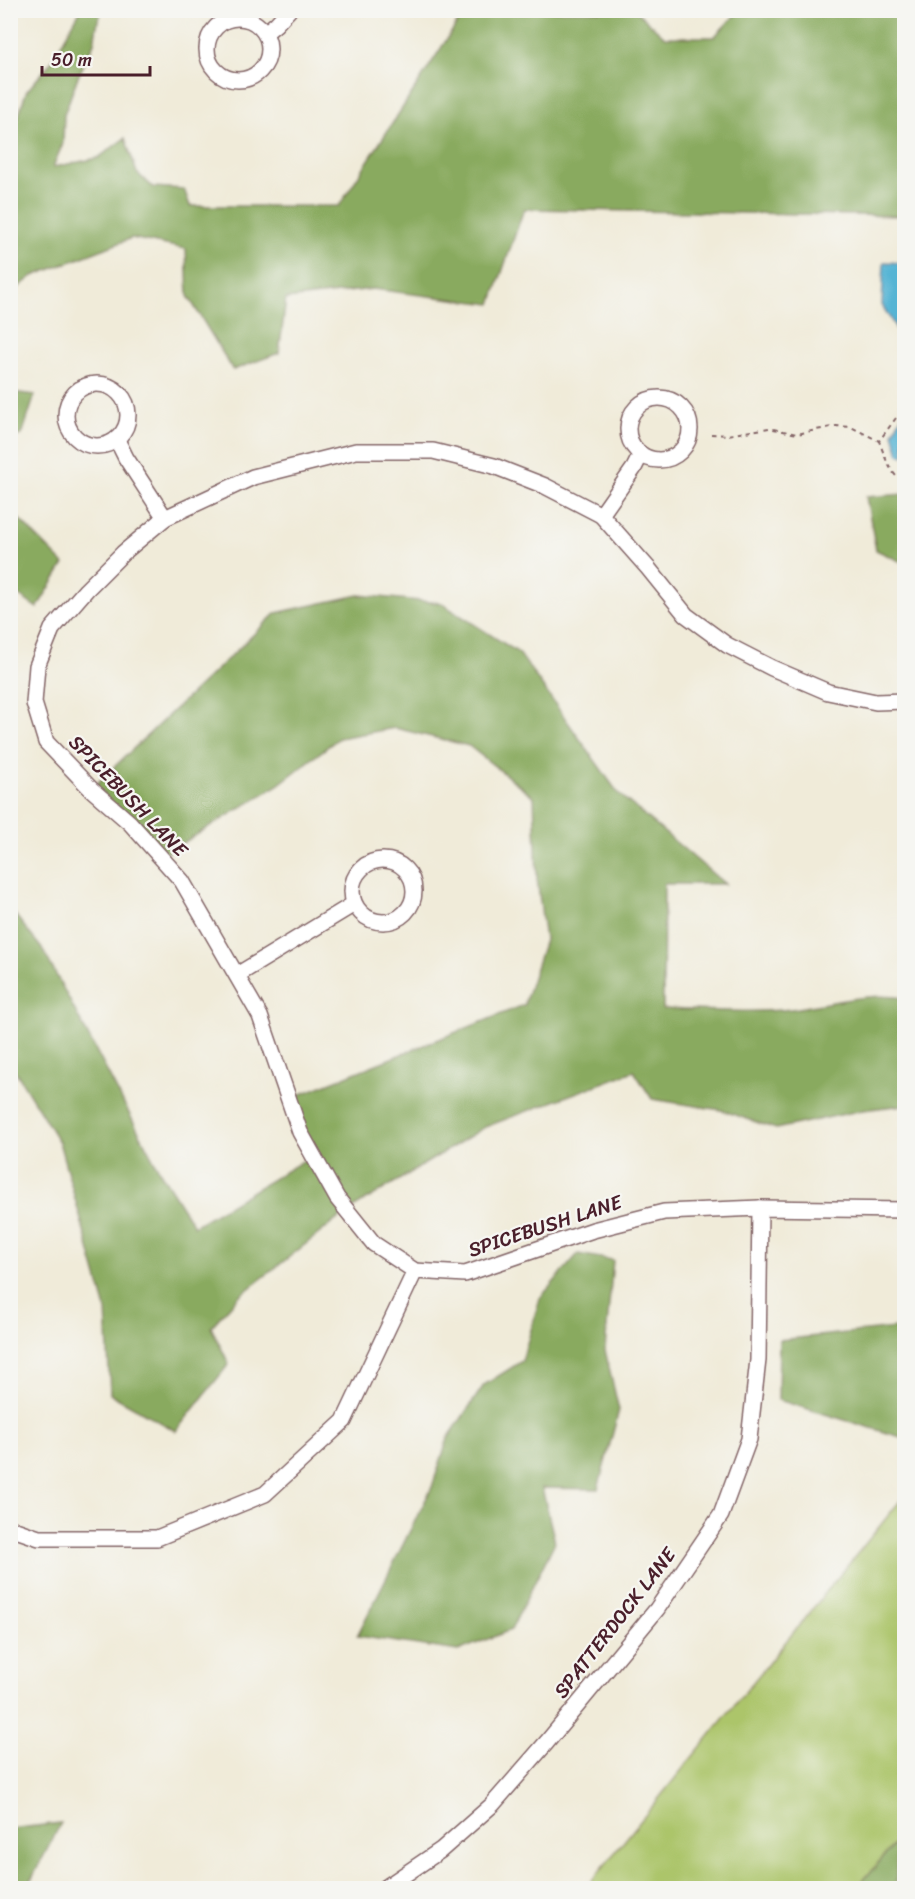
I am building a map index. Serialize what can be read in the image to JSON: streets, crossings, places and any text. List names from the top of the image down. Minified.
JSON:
{"streets":{"street":["SPICEBUSH LANE","SPATTERDOCK LANE"]},"crossings":[["SPICEBUSH LANE","SPATTERDOCK LANE"]],"scale_bar":"50 m"}
